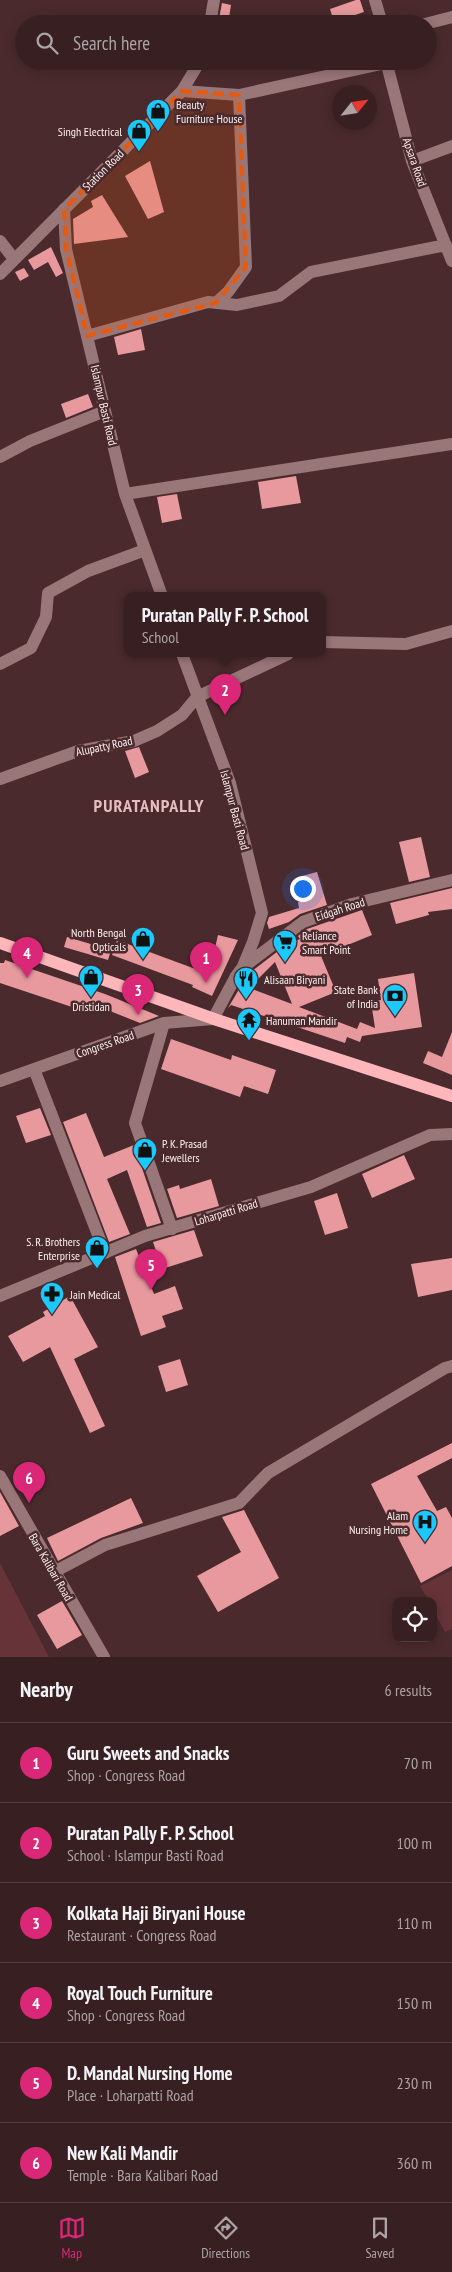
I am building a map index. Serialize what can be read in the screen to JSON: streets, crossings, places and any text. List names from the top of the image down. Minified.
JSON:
{"streets":{"street":["Apsara Road","Station Road","Islampur Basti Road","Alupatty Road","Eidgah Road","Congress Road","Loharpatti Road","Bara Kalibari Road"]},"crossings":[["Station Road","Islampur Basti Road"],["Islampur Basti Road","Alupatty Road"],["Islampur Basti Road","Eidgah Road"]],"districts":["PURATANPALLY"],"places":{"shop":["Beauty Furniture House","Singh Electrical","North Bengal Opticals","Dristidan","P. K. Prasad Jewellers","S. R. Brothers Enterprise"],"supermarket":["Reliance Smart Point"],"restaurant":["Alisaan Biryani"],"bank":["State Bank of India"],"temple":["Hanuman Mandir"],"pharmacy":["Jain Medical"],"hospital":["Alam Nursing Home"]},"north":"top right","page":{"search":"Search here","popup":["Puratan Pally F. P. School","School"],"pins":["2","4","1","3","5","6"],"heading":["Nearby","6 results"],"list":[{"mark":"1","name":"Guru Sweets and Snacks","note":"Shop · Congress Road","value":"70 m"},{"mark":"2","name":"Puratan Pally F. P. School","note":"School · Islampur Basti Road","value":"100 m"},{"mark":"3","name":"Kolkata Haji Biryani House","note":"Restaurant · Congress Road","value":"110 m"},{"mark":"4","name":"Royal Touch Furniture","note":"Shop · Congress Road","value":"150 m"},{"mark":"5","name":"D. Mandal Nursing Home","note":"Place · Loharpatti Road","value":"230 m"},{"mark":"6","name":"New Kali Mandir","note":"Temple · Bara Kalibari Road","value":"360 m"}],"nav":["Map","Directions","Saved"]}}
